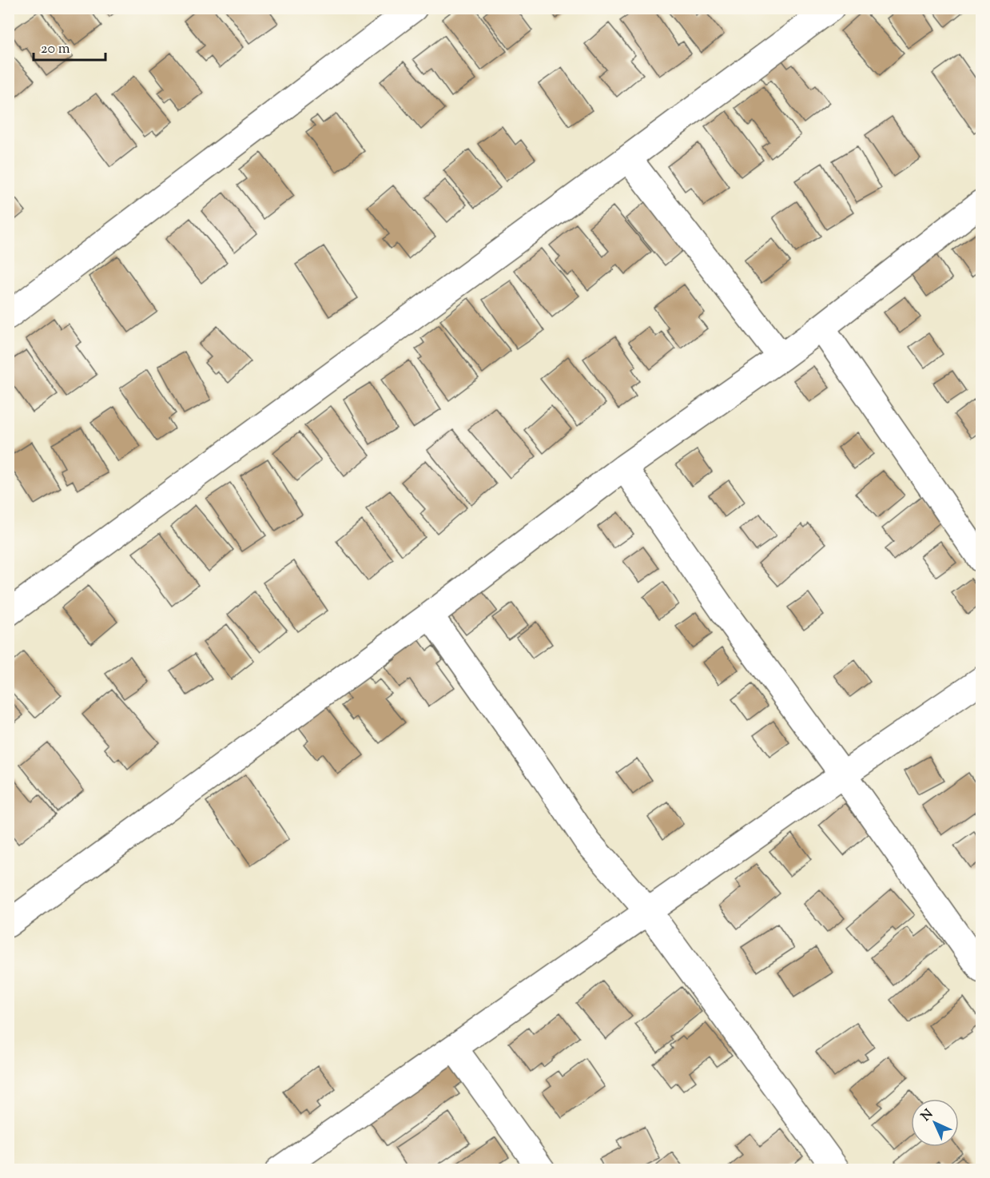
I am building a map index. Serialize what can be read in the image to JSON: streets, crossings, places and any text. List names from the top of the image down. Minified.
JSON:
{"scale_bar":"20 m","north":"top left"}
